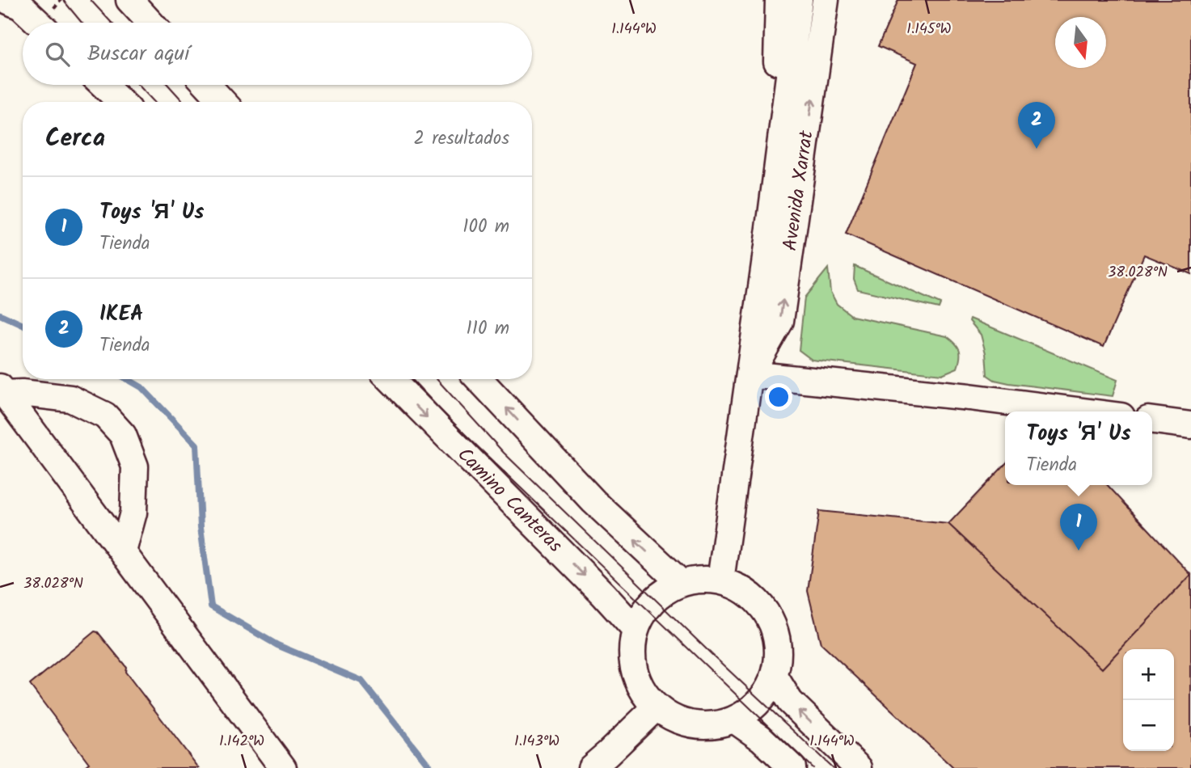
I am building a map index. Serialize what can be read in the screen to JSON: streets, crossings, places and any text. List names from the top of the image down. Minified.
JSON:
{"streets":{"street":["Avenida Xarrat","Camino Canteras"]},"crossings":[["Avenida Xarrat","Camino Canteras"]],"north":"bottom","page":{"search":"Buscar aquí","pins":["2","1"],"heading":["Cerca","2 resultados"],"list":[{"mark":"1","name":"Toys 'Я' Us","note":"Tienda","value":"100 m"},{"mark":"2","name":"IKEA","note":"Tienda","value":"110 m"}],"popup":["Toys 'Я' Us","Tienda"],"map_buttons":["+","−"]},"coordinates":["1.144°W","1.145°W","38.028°N","1.142°W","1.143°W"]}
